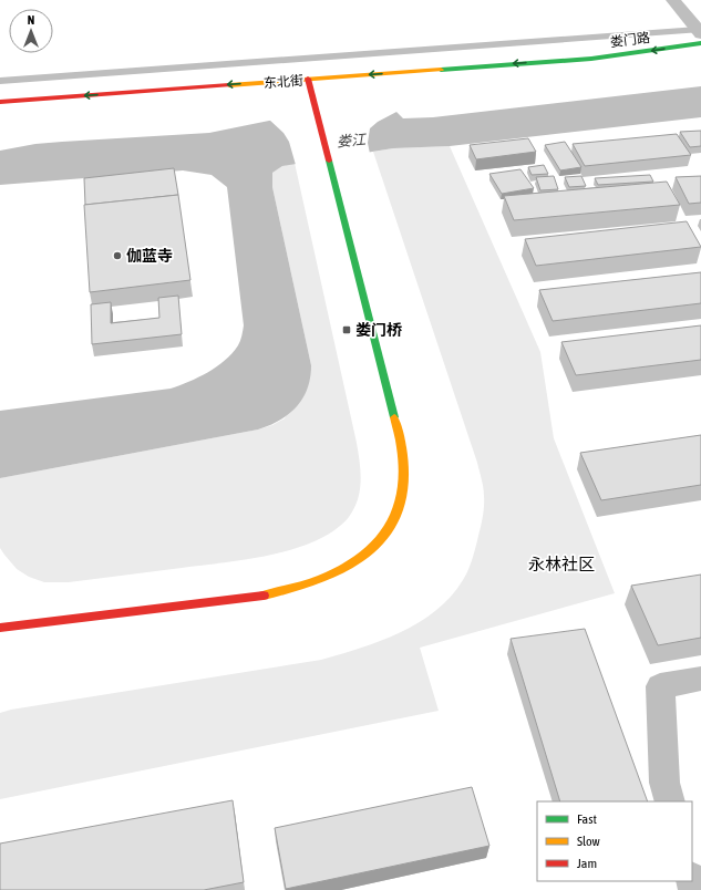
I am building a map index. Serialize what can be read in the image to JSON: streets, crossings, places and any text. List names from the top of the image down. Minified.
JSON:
{"streets":{"main road":["娄门路","东北街"]},"crossings":[["娄门路","东北街"]],"one_way":["娄门路","东北街"],"districts":["永林社区"],"water":["娄江"],"places":{"other":["伽蓝寺"],"transit":["娄门桥"]},"legend":["Fast","Slow","Jam"],"north":"top"}
